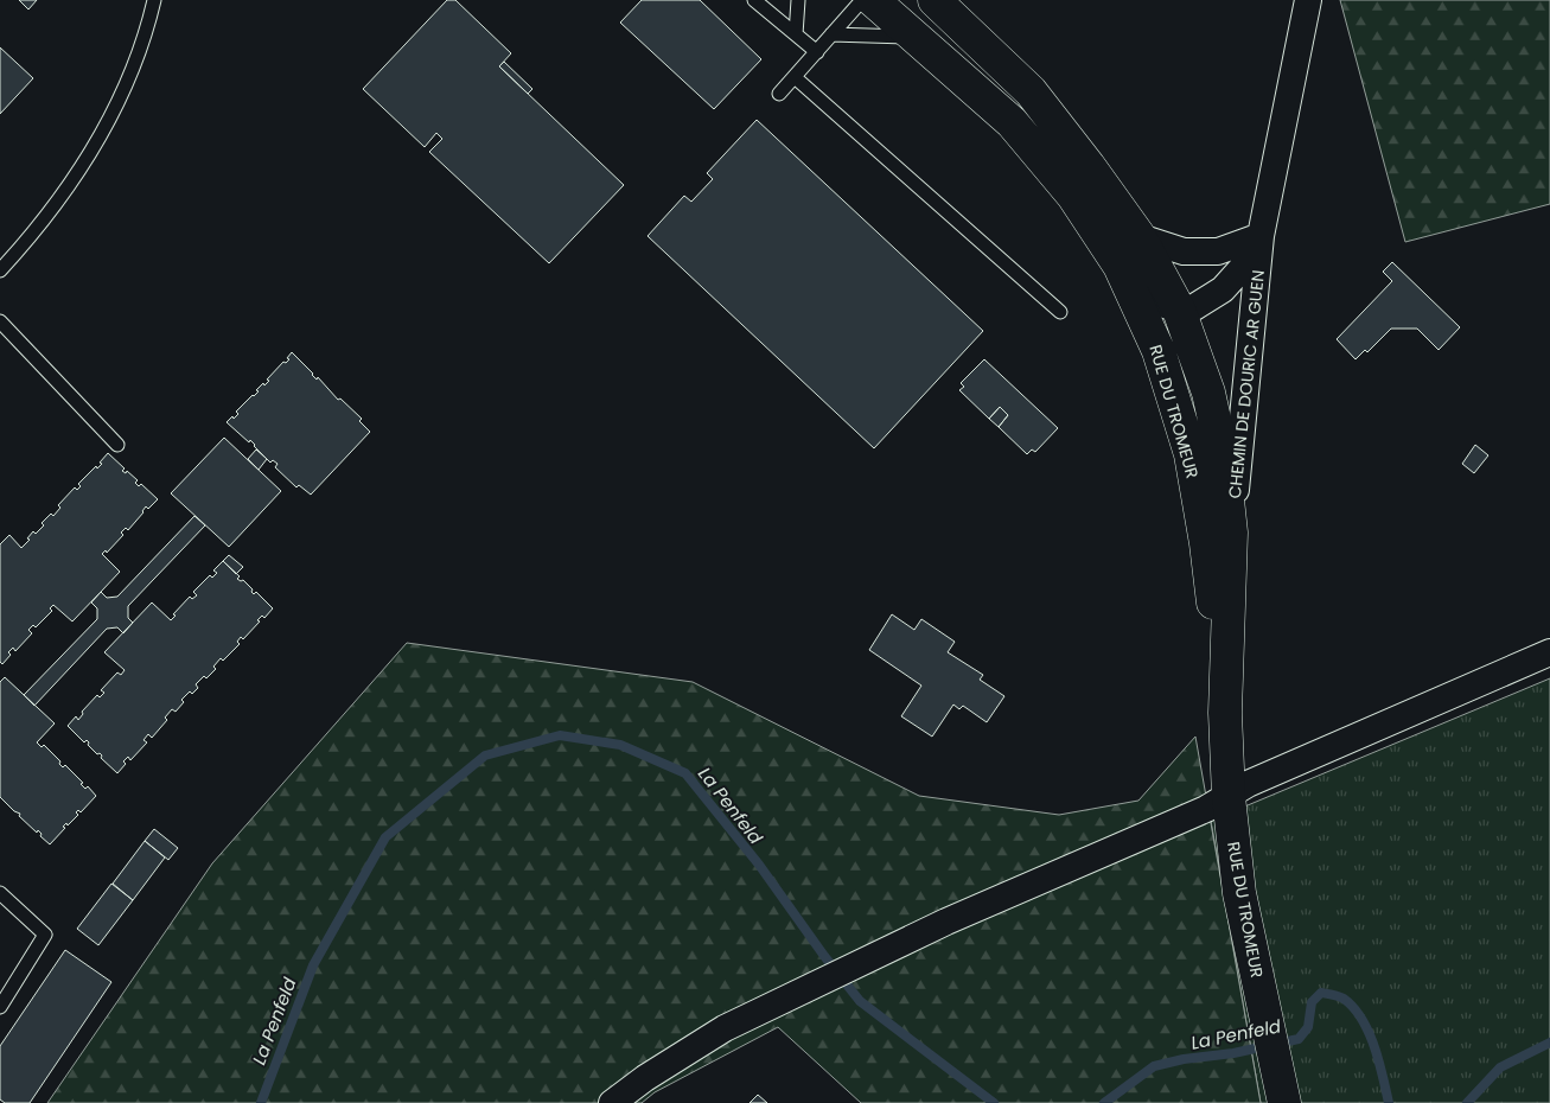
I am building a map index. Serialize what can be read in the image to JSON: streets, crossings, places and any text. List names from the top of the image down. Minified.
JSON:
{"streets":{"main road":["RUE DU TROMEUR"],"street":["CHEMIN DE DOURIC AR GUEN"]},"crossings":[["CHEMIN DE DOURIC AR GUEN","RUE DU TROMEUR"]],"water":["La Penfeld"]}
